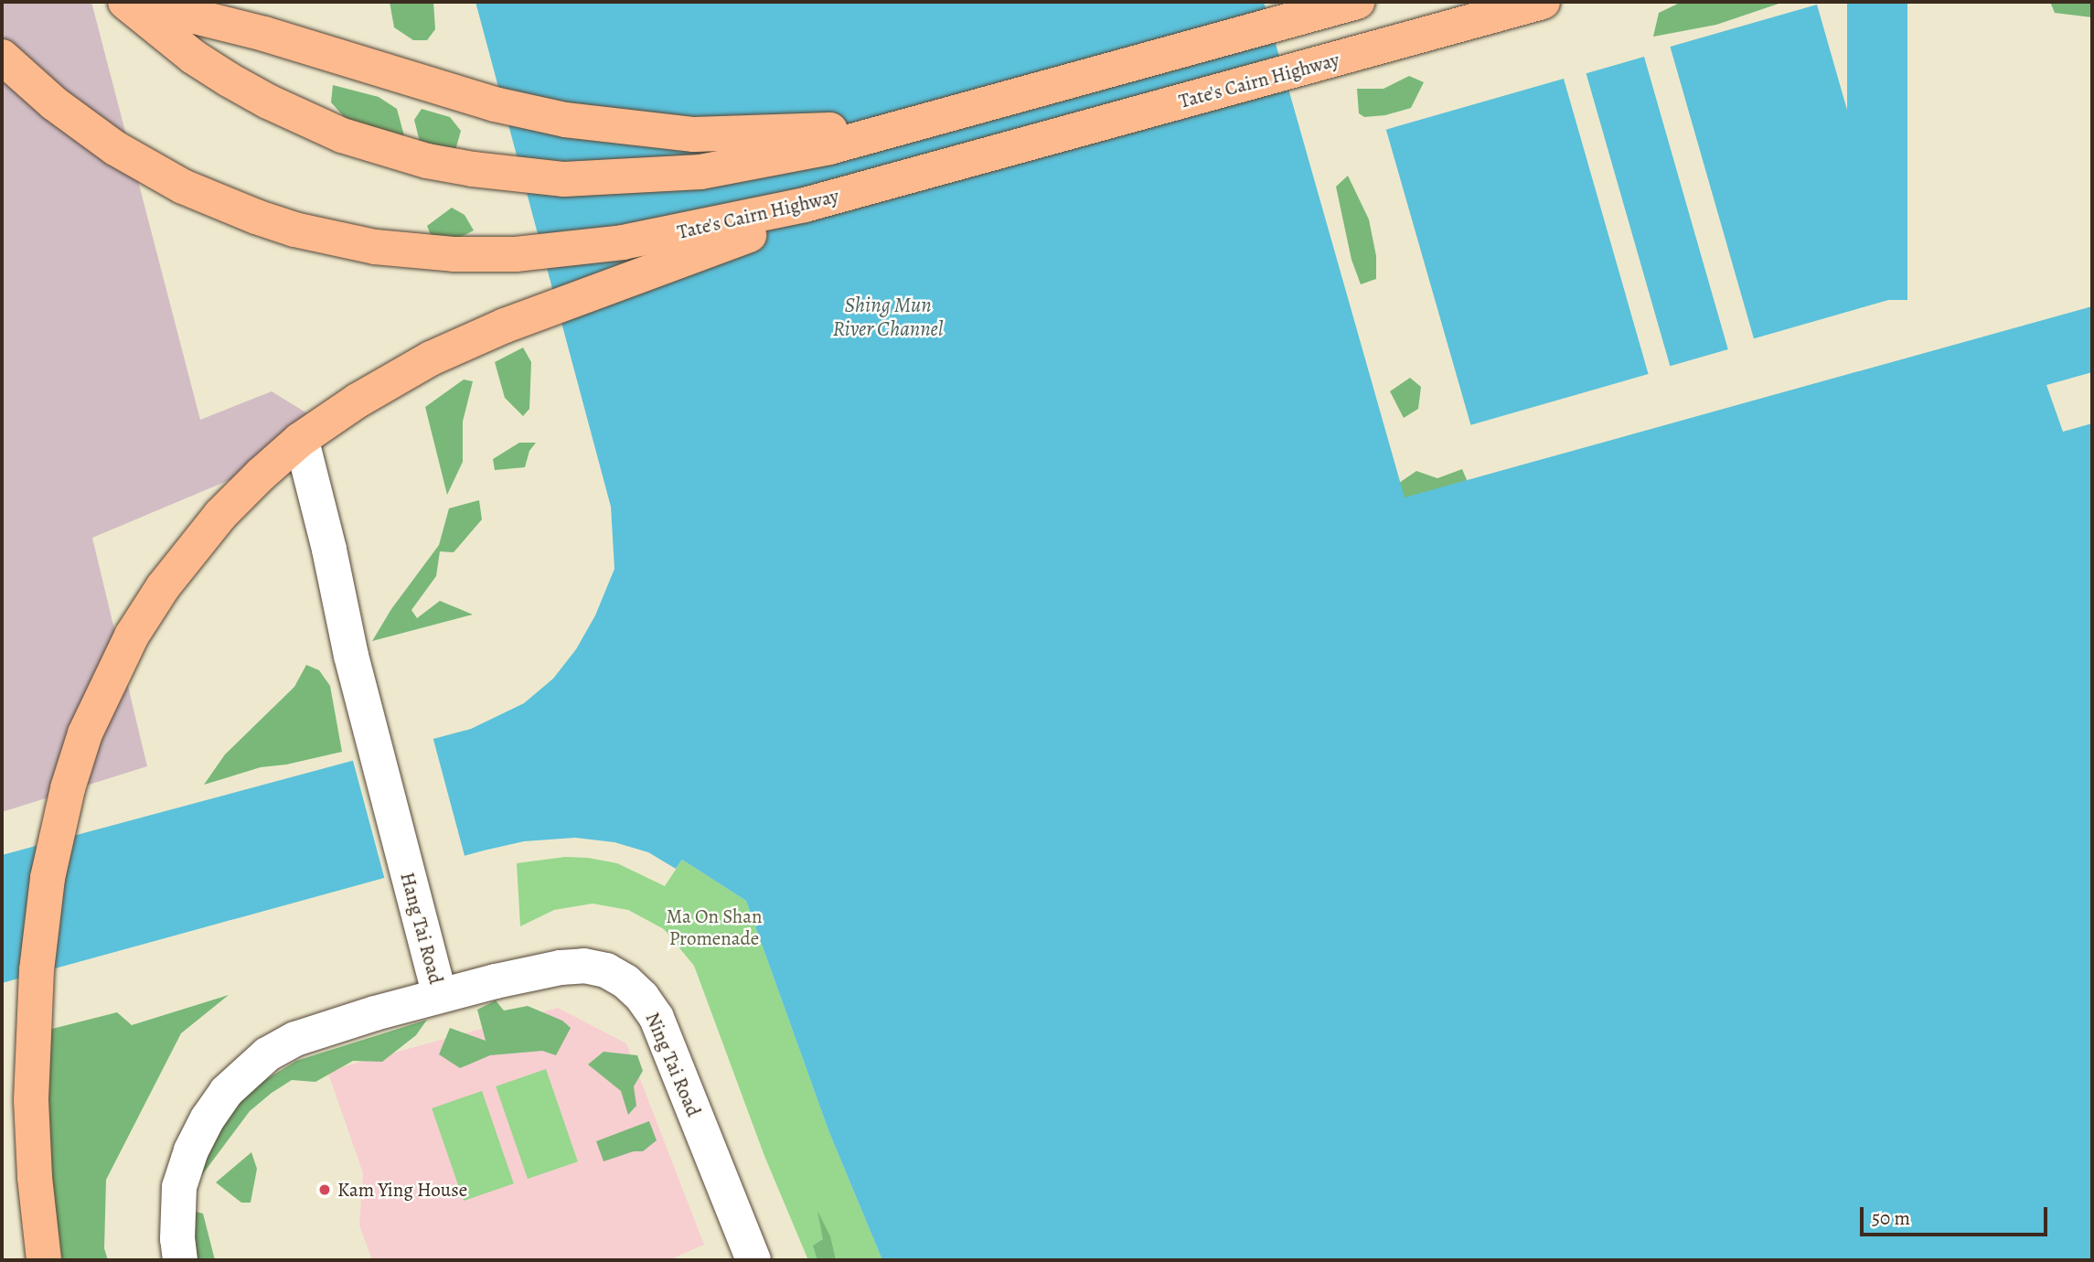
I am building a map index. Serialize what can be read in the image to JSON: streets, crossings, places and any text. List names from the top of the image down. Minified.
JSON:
{"streets":{"highway":["Tate's Cairn Highway"],"street":["Hang Tai Road","Ning Tai Road"]},"crossings":[["Hang Tai Road","Ning Tai Road"]],"water":["Shing Mun River Channel"],"parks":["Ma On Shan Promenade"],"places":["Kam Ying House"],"scale_bar":"50 m"}
